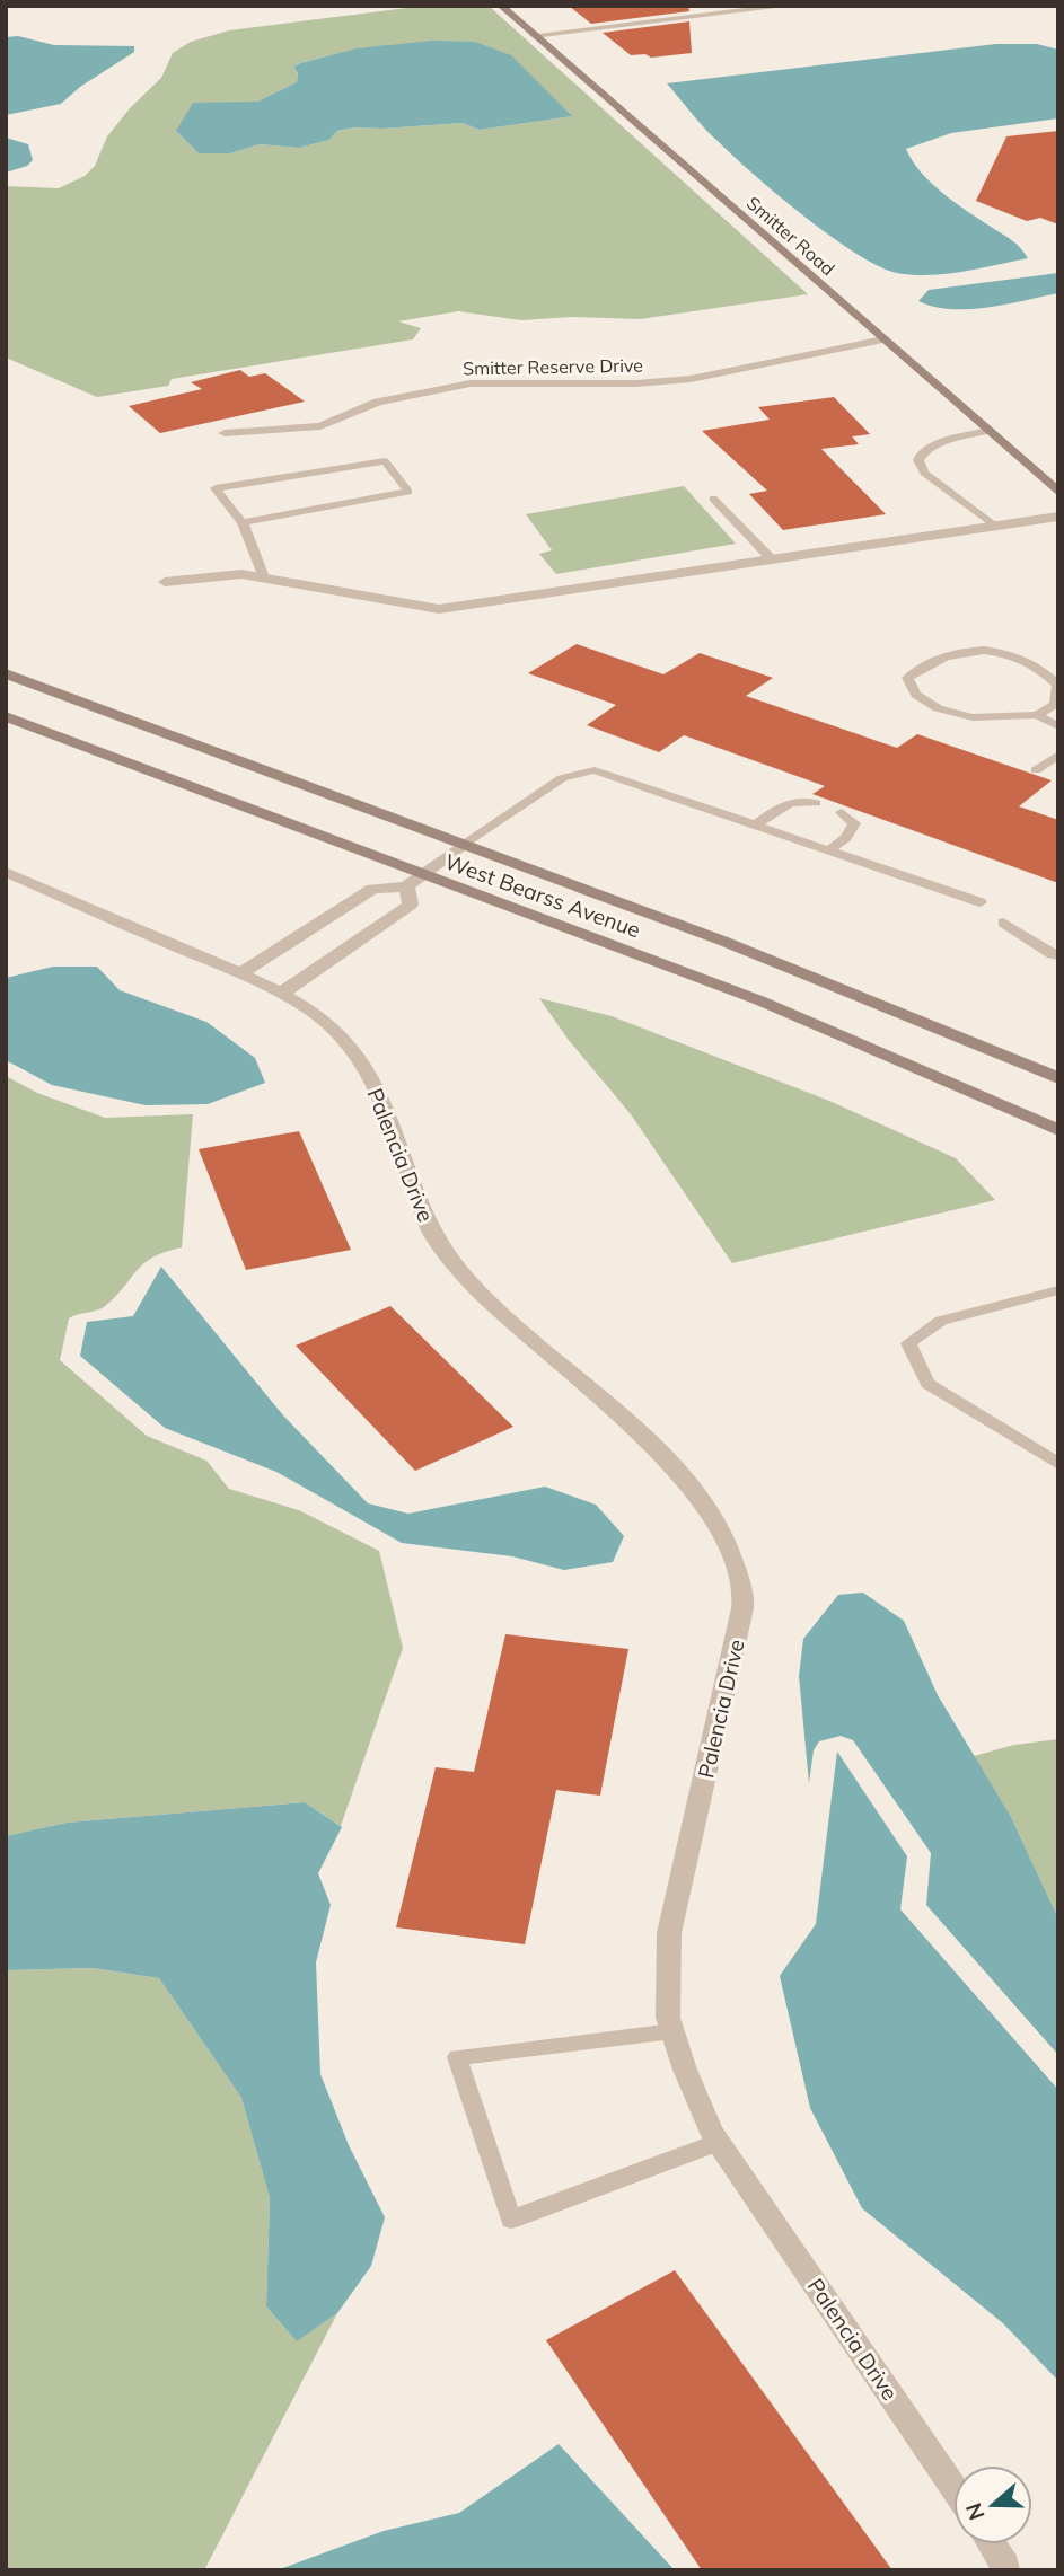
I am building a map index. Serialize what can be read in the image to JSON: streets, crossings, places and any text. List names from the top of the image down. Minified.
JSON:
{"streets":{"main road":["Smitter Road","West Bearss Avenue"],"street":["Smitter Reserve Drive","Palencia Drive"]},"crossings":[["Smitter Road","Smitter Reserve Drive"]],"north":"left"}
